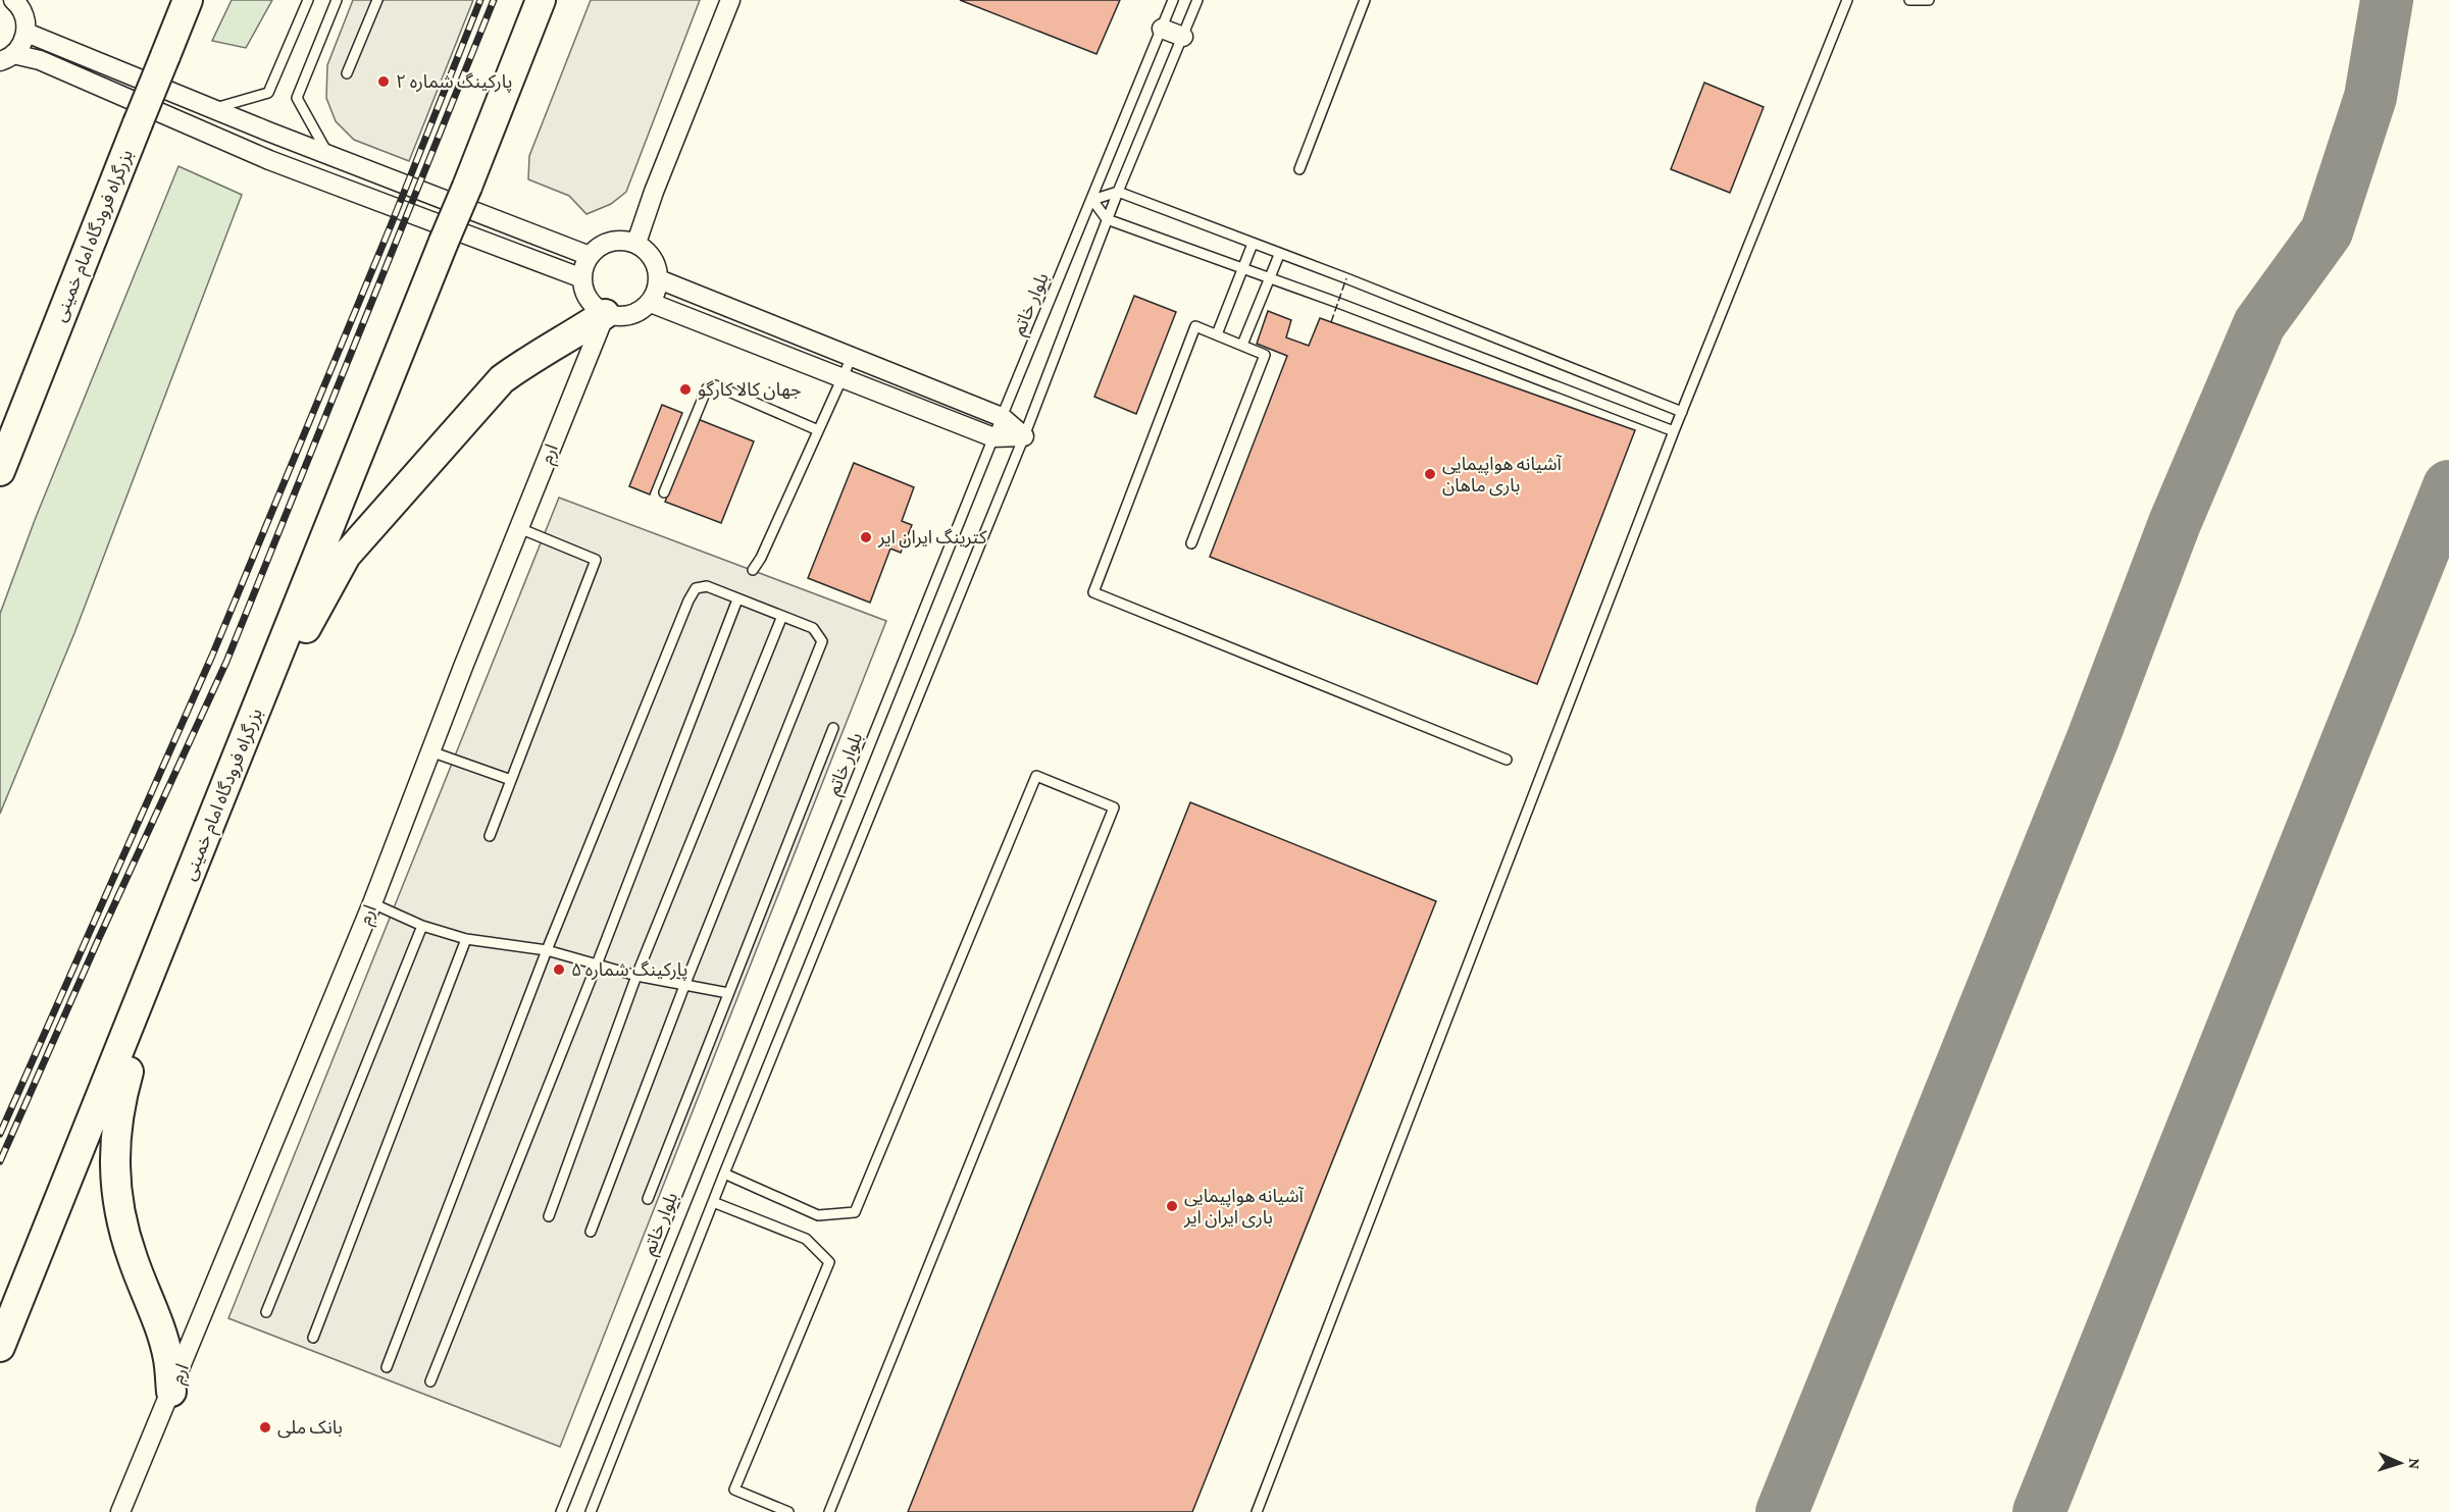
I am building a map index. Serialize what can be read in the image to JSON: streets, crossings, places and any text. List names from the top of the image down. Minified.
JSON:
{"streets":{"highway":["بزرگراه فرودگاه امام خمینی"],"street":["ارم"],"lane":["بلوار خاتم"]},"places":["پارکینگ شماره ۲","جهان کالا کارگو","آشیانه هواپیمایی باری ماهان","کترینگ ایران ایر","پارکینگ شماره ۵","آشیانه هواپیمایی باری ایران ایر","بانک ملی"],"north":"right"}
